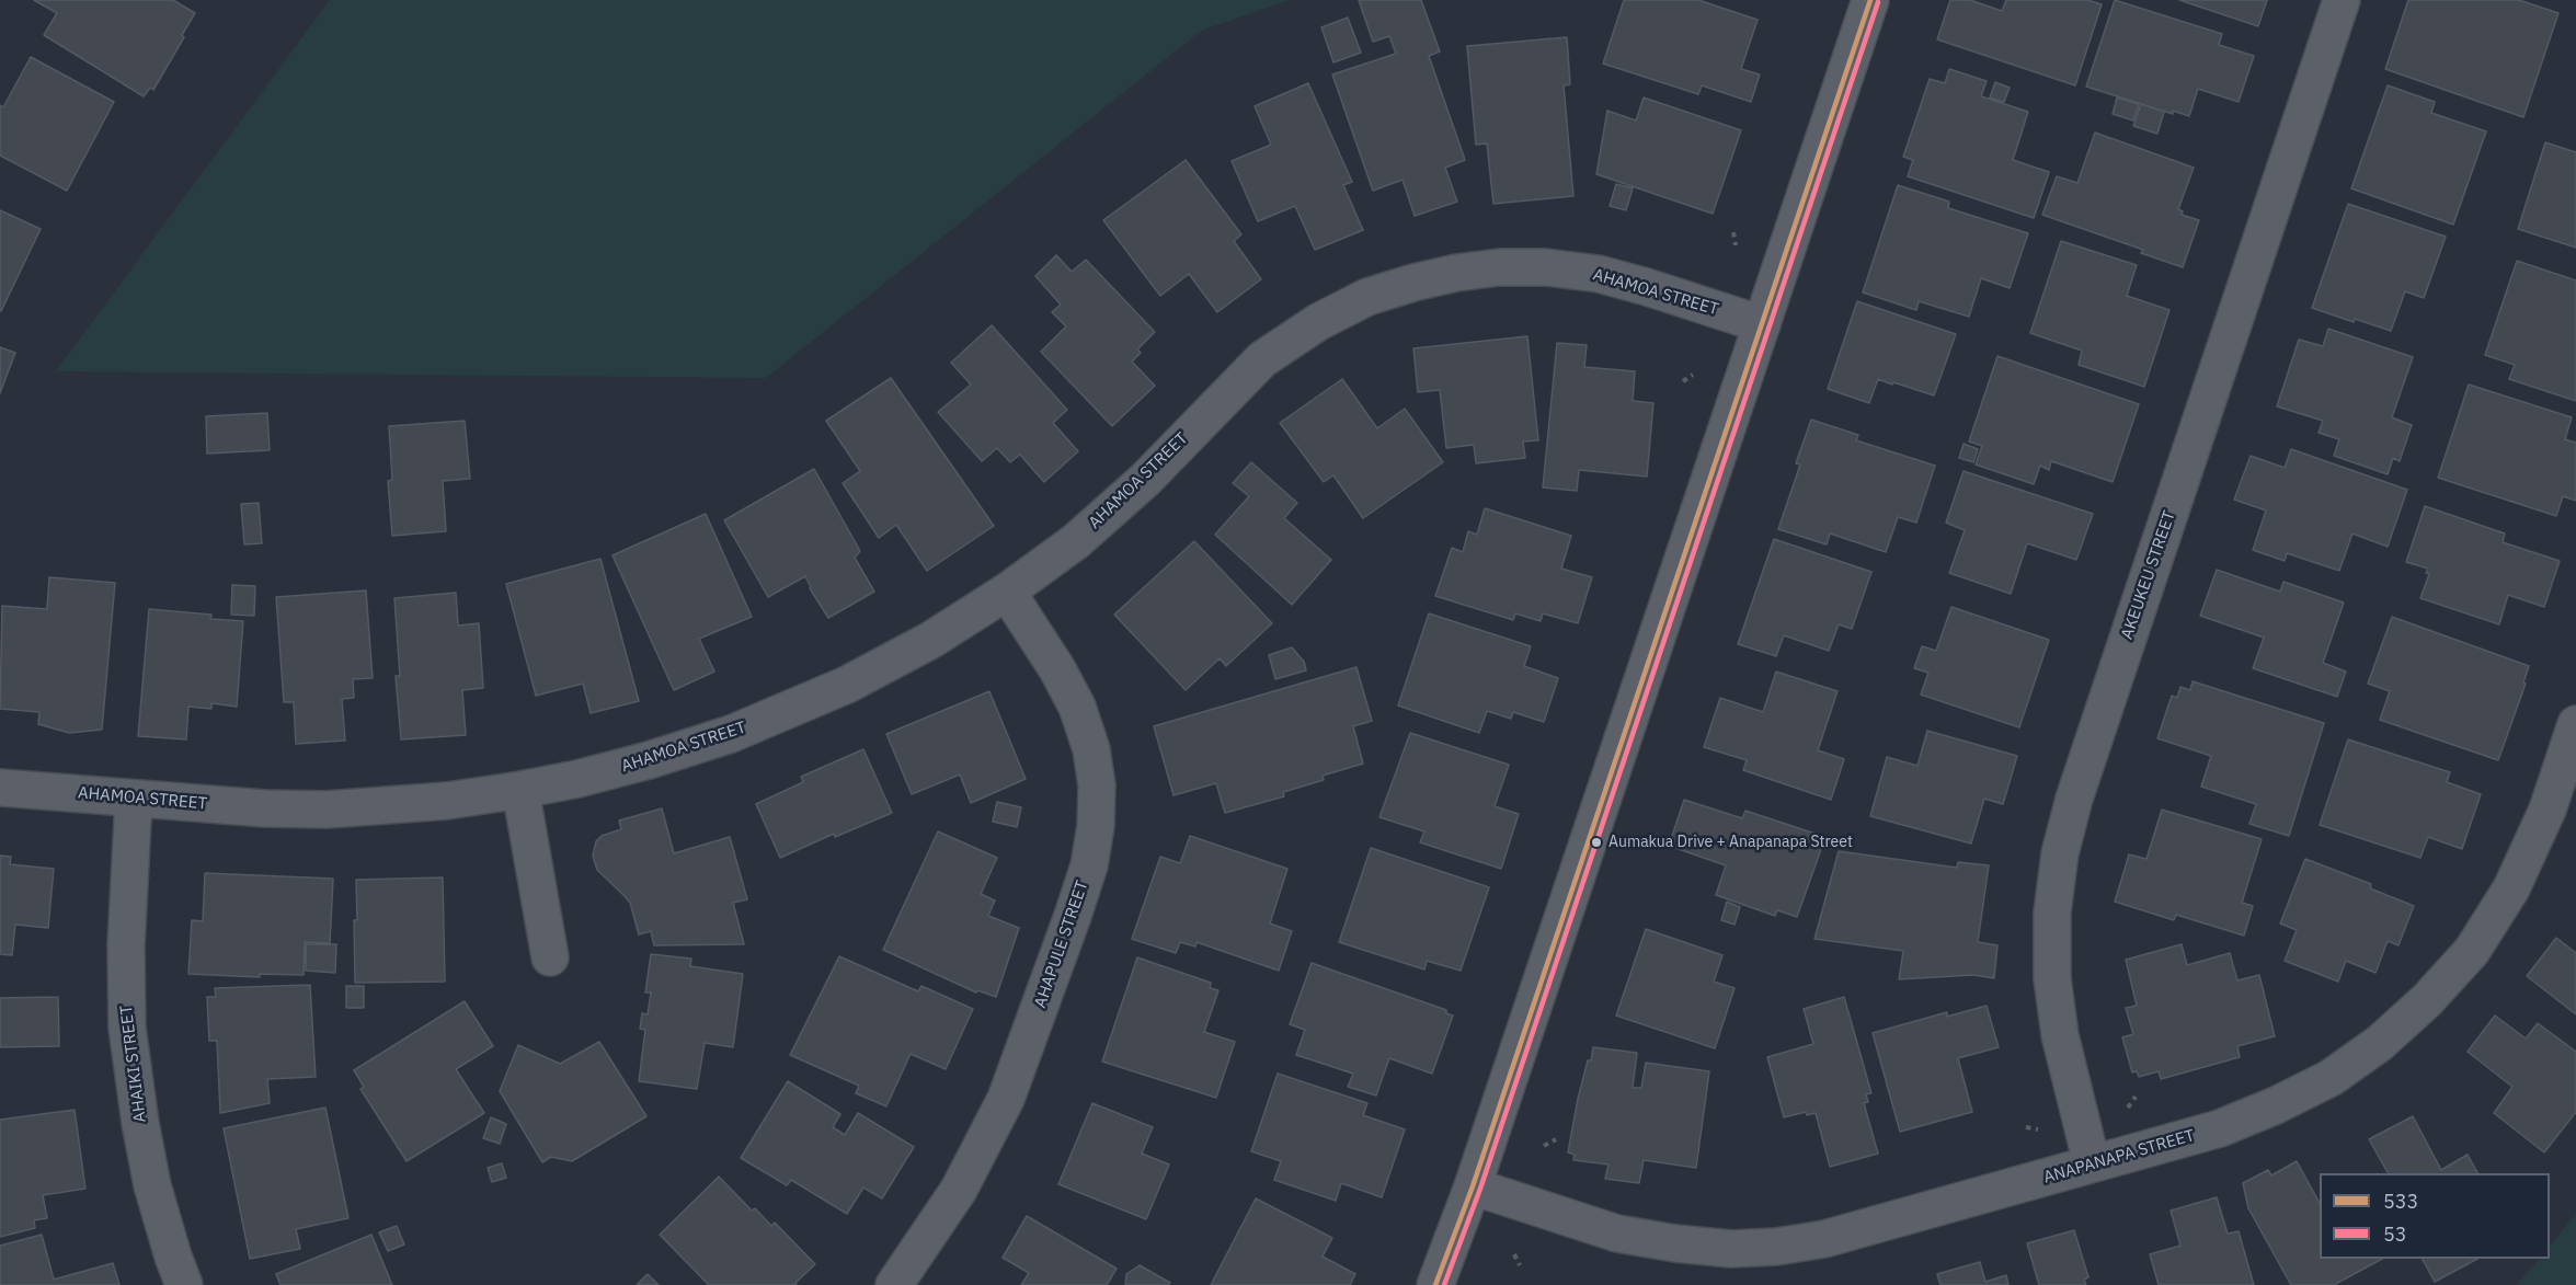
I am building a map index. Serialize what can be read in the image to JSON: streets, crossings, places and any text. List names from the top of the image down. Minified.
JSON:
{"streets":{"street":["AHAMOA STREET","AKEUKEU STREET","AHAPULE STREET","AHAIKI STREET","ANAPANAPA STREET"]},"crossings":[["AHAMOA STREET","AHAPULE STREET"],["AHAMOA STREET","AHAIKI STREET"],["AKEUKEU STREET","ANAPANAPA STREET"]],"places":["Aumakua Drive + Anapanapa Street"],"lines":["transit line 533","transit line 53"],"legend":["533","53"]}
